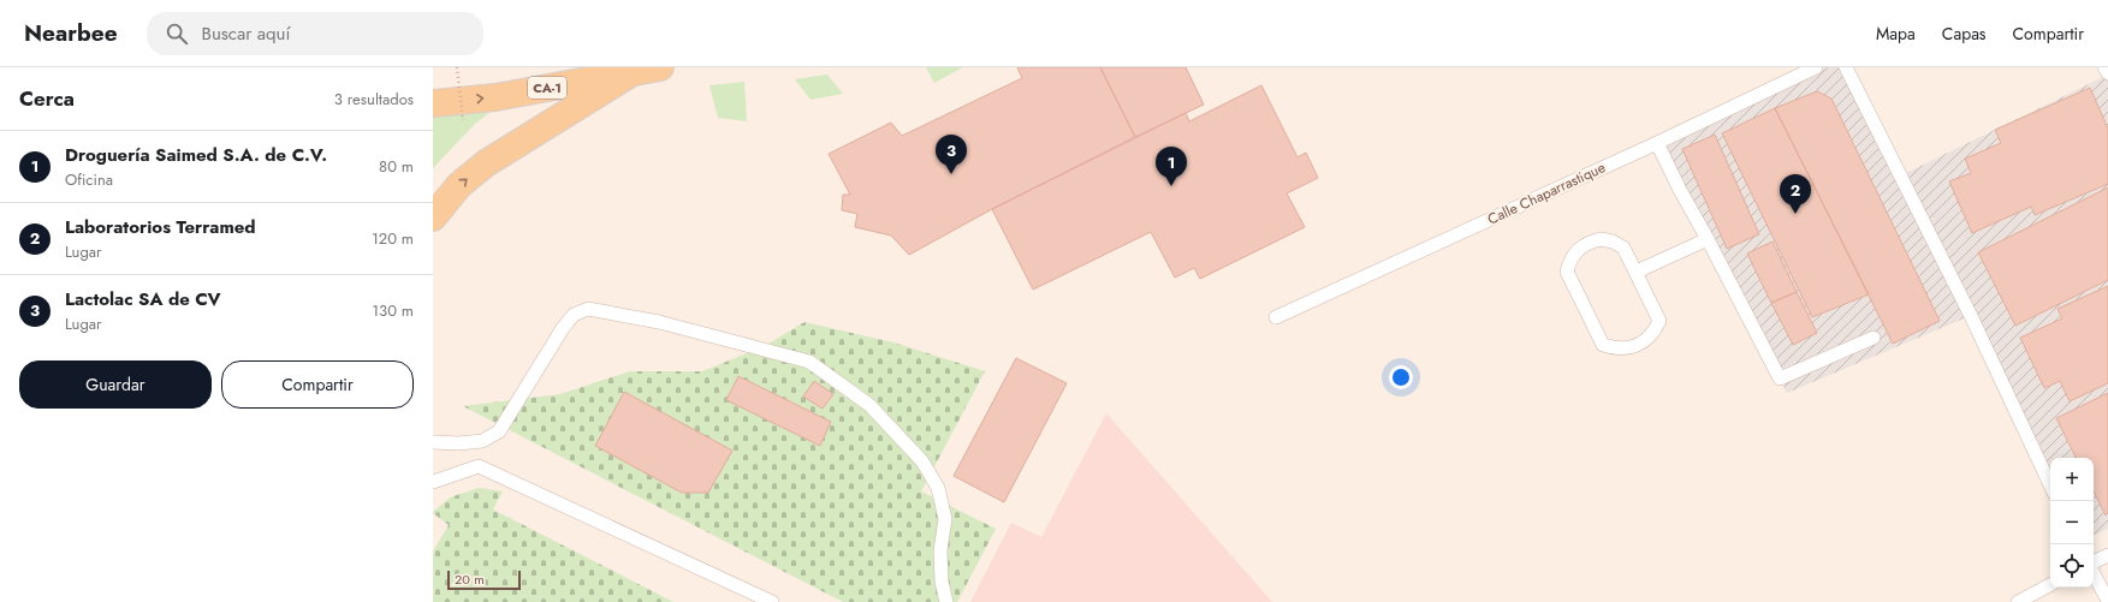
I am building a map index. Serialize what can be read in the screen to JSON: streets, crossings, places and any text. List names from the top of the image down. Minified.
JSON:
{"streets":{"main road":["CA-1"],"lane":["Calle Chaparrastique"]},"scale_bar":"20 m","page":{"header":"Nearbee","search":"Buscar aquí","nav":["Mapa","Capas","Compartir"],"heading":["Cerca","3 resultados"],"list":[{"mark":"1","name":"Droguería Saimed S.A. de C.V.","note":"Oficina","value":"80 m"},{"mark":"2","name":"Laboratorios Terramed","note":"Lugar","value":"120 m"},{"mark":"3","name":"Lactolac SA de CV","note":"Lugar","value":"130 m"}],"pins":["3","1","2"],"buttons":["Guardar","Compartir"],"map_buttons":["+","−"],"scale":"20 m"}}
